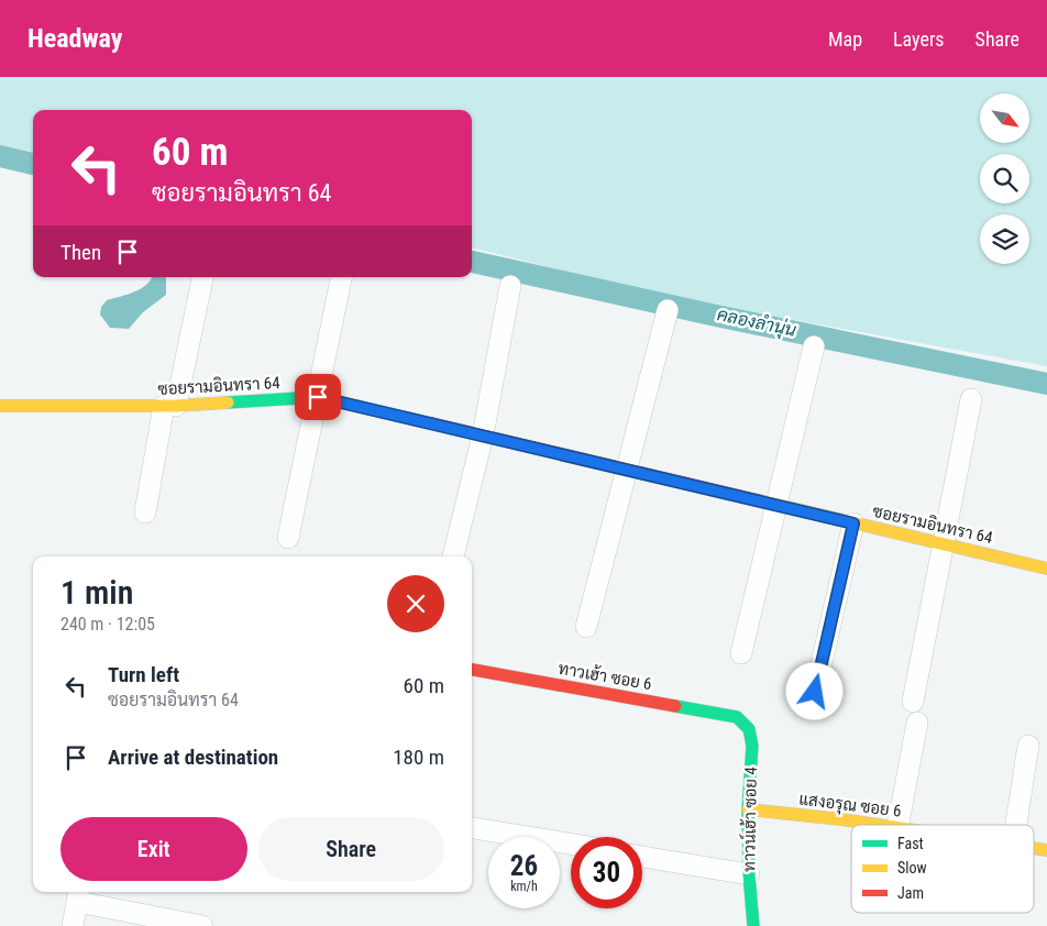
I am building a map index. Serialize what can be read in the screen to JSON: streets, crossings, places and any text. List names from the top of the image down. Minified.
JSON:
{"streets":{"street":["ซอยรามอินทรา 64","ทาวเฮ้า ซอย 6","แสงอรุณ ซอย 6","ทาวน์เฮ้า ซอย 4"]},"crossings":[["ทาวเฮ้า ซอย 6","ทาวน์เฮ้า ซอย 4"],["แสงอรุณ ซอย 6","ทาวน์เฮ้า ซอย 4"]],"water":["คลองลำนุ่น"],"legend":["Fast","Slow","Jam"],"north":"bottom right","page":{"header":"Headway","nav":["Map","Layers","Share"],"turn":["60 m","ซอยรามอินทรา 64"],"then":"Then","heading":["1 min","240 m · 12:05"],"list":[{"name":"Turn left","note":"ซอยรามอินทรา 64","value":"60 m"},{"name":"Arrive at destination","value":"180 m"}],"buttons":["Exit","Share"],"speed":"26 km/h","limit":"30"}}
